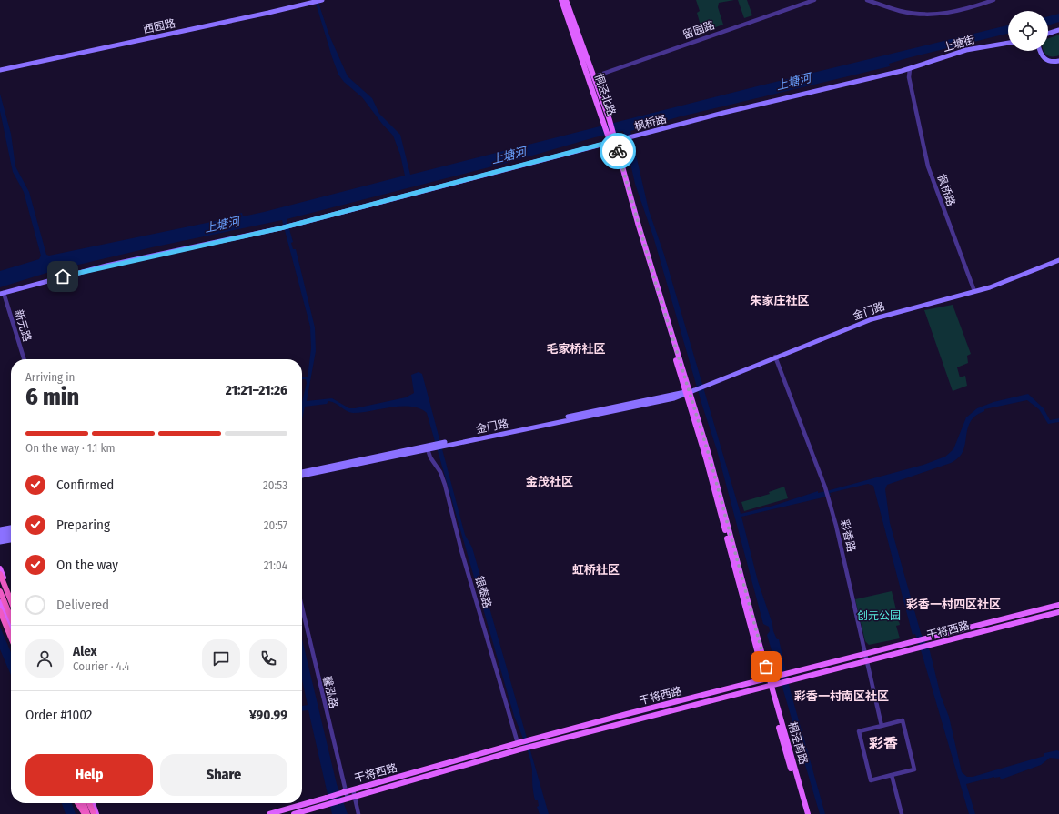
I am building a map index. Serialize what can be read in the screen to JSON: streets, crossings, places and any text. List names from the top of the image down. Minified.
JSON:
{"streets":{"main road":["西园路","上塘街","桐泾北路","枫桥路","金门路","干将西路","桐泾南路"],"street":["留园路","新元路","彩香路","银泰路","馨泓路"]},"crossings":[["留园路","桐泾北路"],["上塘街","枫桥路"],["桐泾北路","枫桥路"],["桐泾北路","金门路"],["桐泾北路","干将西路"],["桐泾北路","桐泾南路"],["枫桥路","金门路"],["枫桥路","新元路"],["金门路","彩香路"],["金门路","银泰路"],["彩香路","干将西路"],["银泰路","干将西路"],["干将西路","馨泓路"],["干将西路","桐泾南路"]],"districts":["朱家庄社区","毛家桥社区","金茂社区","虹桥社区","彩香一村四区社区","彩香一村南区社区","彩香"],"water":["上塘河"],"parks":["创元公园"],"page":{"heading":["6 min","Arriving in","21:21–21:26"],"panel":["Alex","Courier · 4.4","Order #1002","¥90.99"],"bar":"On the way · 1.1 km","list":[["Confirmed","20:53"],["Preparing","20:57"],["On the way","21:04"],"Delivered"],"buttons":["Help","Share"]}}
